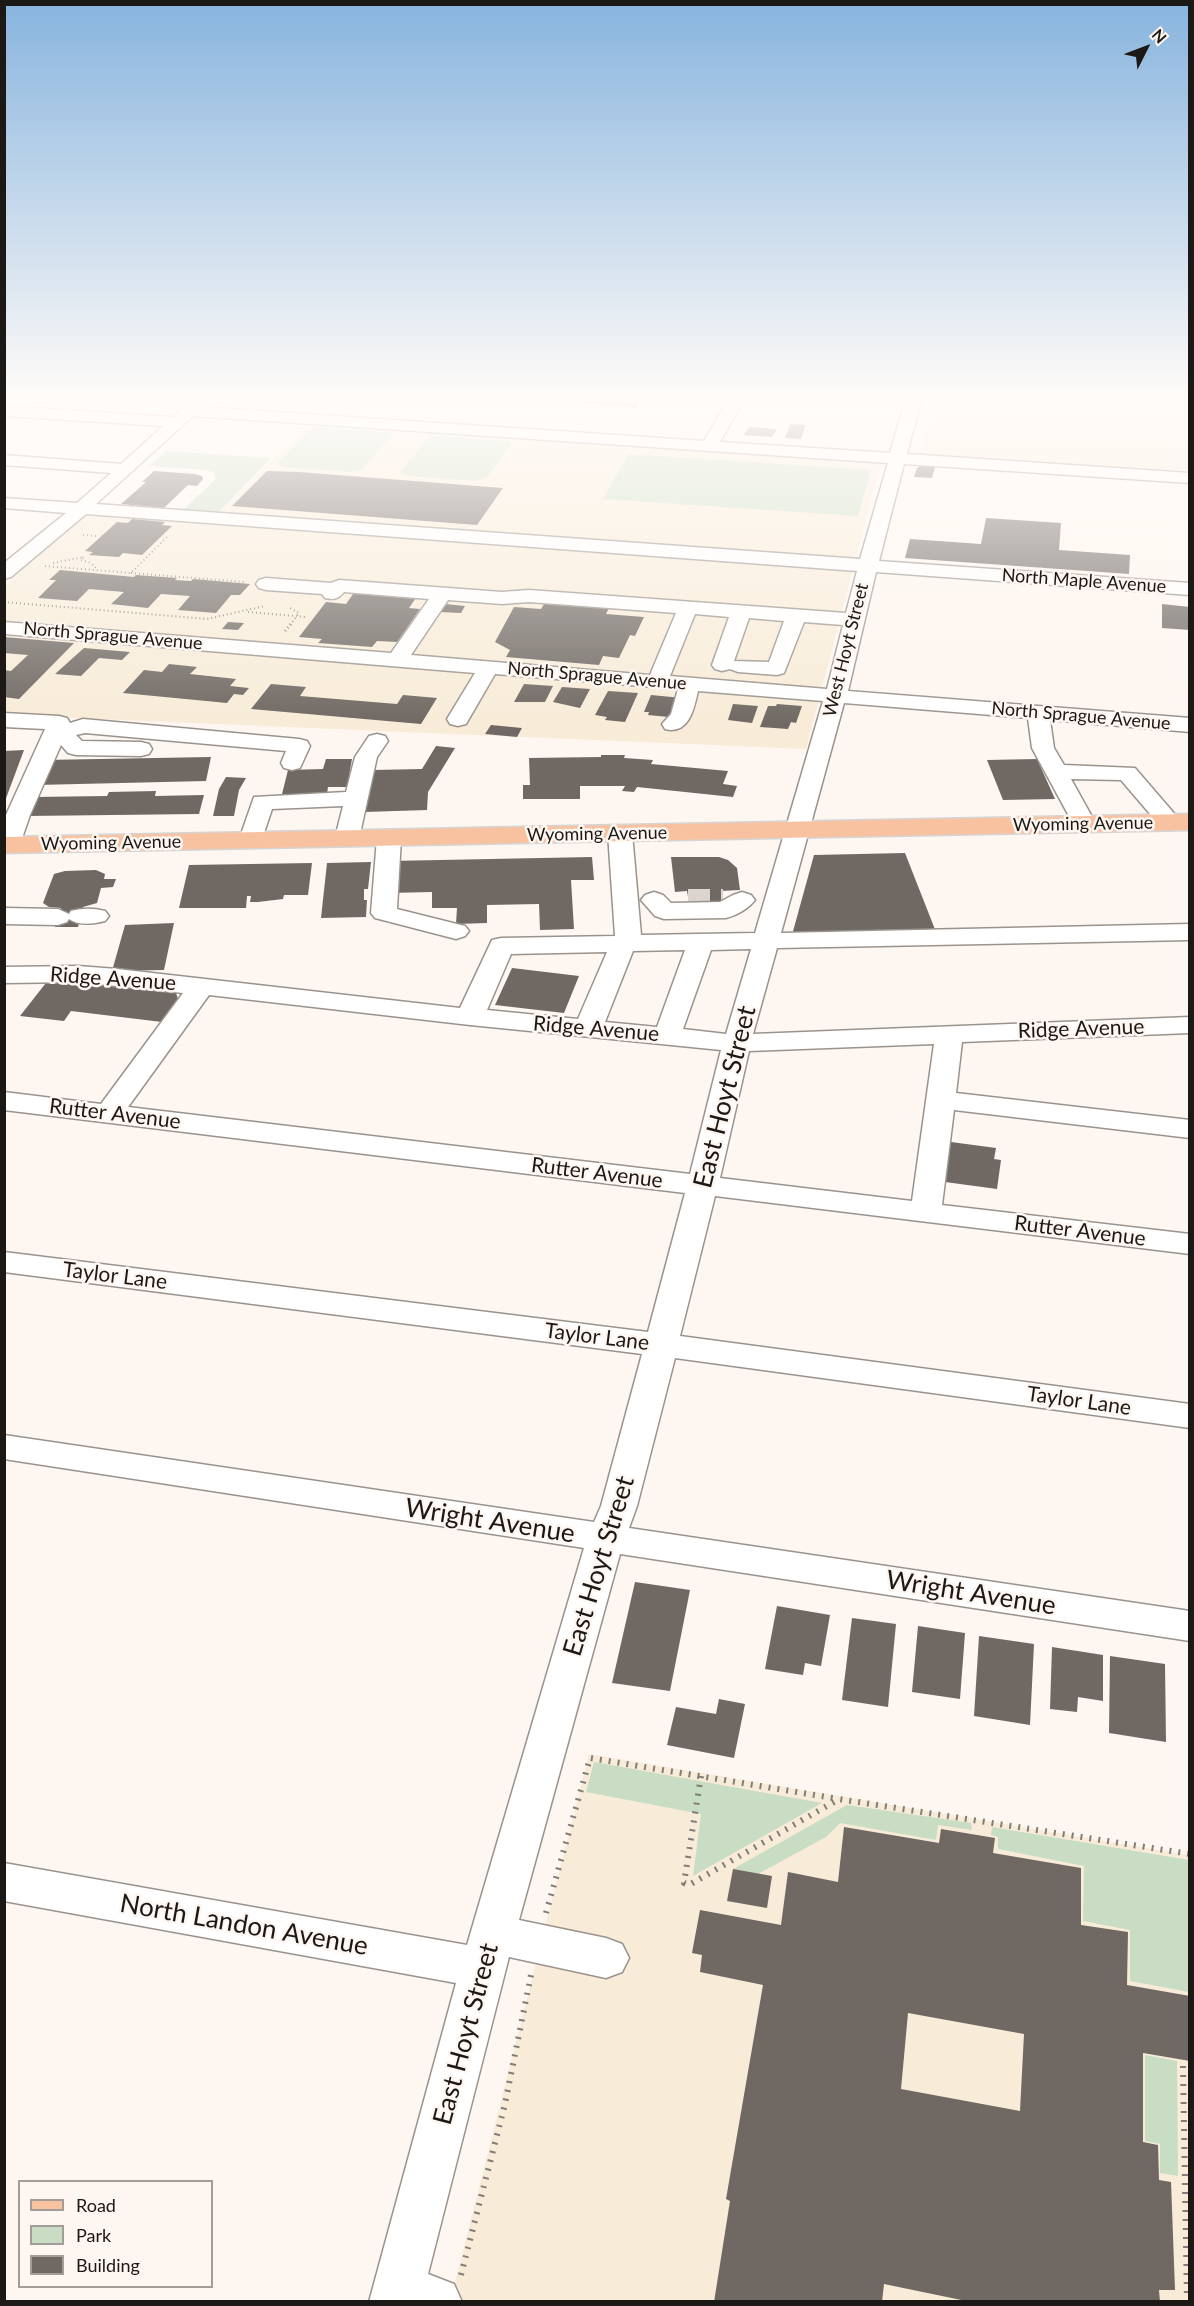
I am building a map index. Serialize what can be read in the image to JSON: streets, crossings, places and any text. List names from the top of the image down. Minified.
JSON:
{"streets":{"main road":["Wyoming Avenue"],"street":["North Maple Avenue","North Sprague Avenue","West Hoyt Street","Ridge Avenue","East Hoyt Street","Rutter Avenue","Taylor Lane","Wright Avenue","North Landon Avenue"]},"crossings":[["North Maple Avenue","West Hoyt Street"],["North Sprague Avenue","West Hoyt Street"],["West Hoyt Street","Wyoming Avenue"],["West Hoyt Street","East Hoyt Street"],["Wyoming Avenue","East Hoyt Street"],["Ridge Avenue","East Hoyt Street"],["East Hoyt Street","Rutter Avenue"],["East Hoyt Street","Taylor Lane"],["East Hoyt Street","Wright Avenue"],["East Hoyt Street","North Landon Avenue"]],"legend":["Road","Park","Building"],"north":"top right"}
